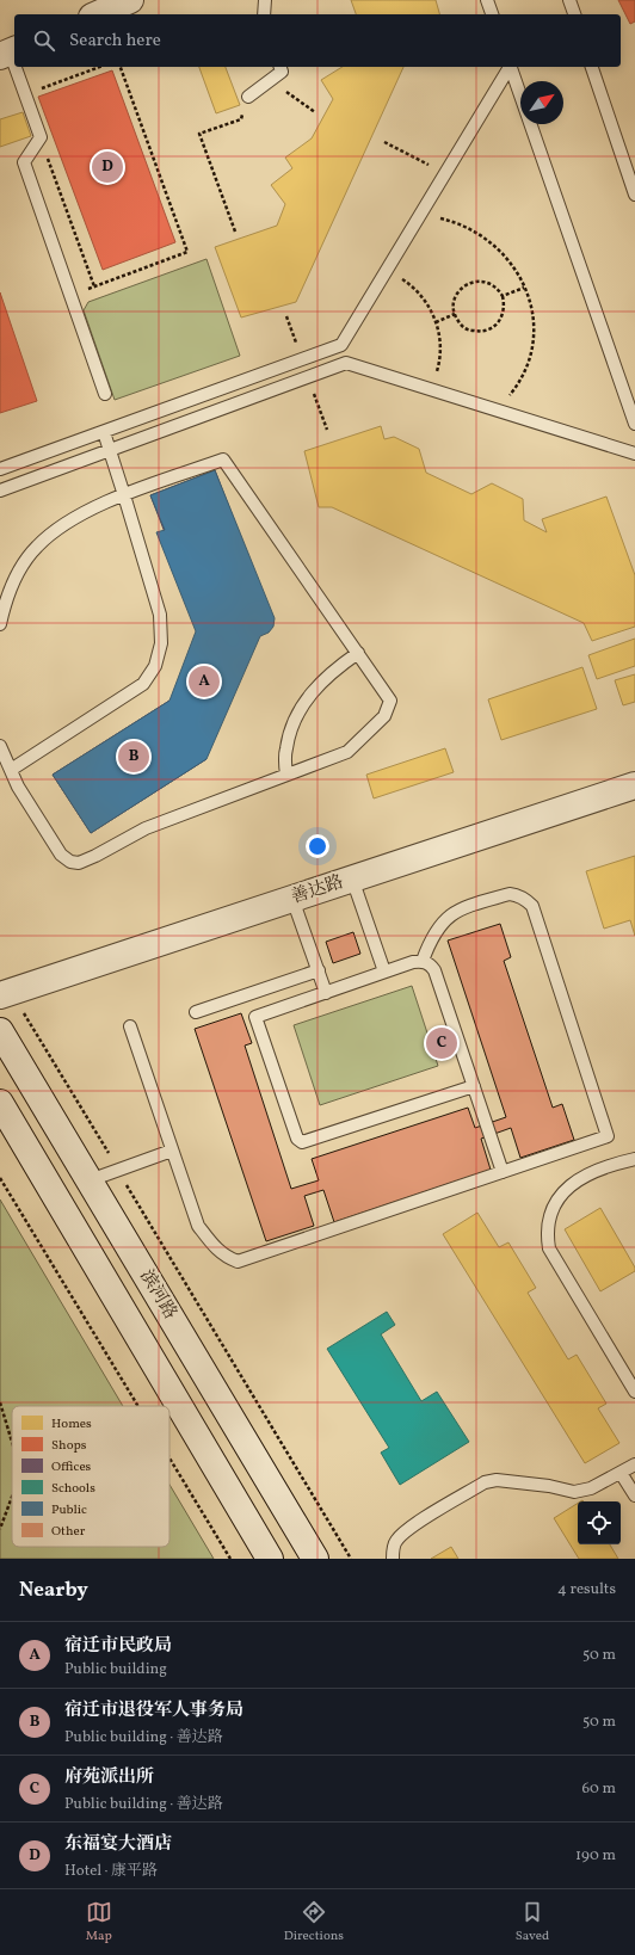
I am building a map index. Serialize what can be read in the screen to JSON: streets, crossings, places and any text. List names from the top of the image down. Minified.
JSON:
{"streets":{"main road":["善达路","滨河路"]},"legend":["Homes","Shops","Offices","Schools","Public","Other"],"north":"top right","page":{"search":"Search here","pins":["D","A","B","C"],"heading":["Nearby","4 results"],"list":[{"mark":"A","name":"宿迁市民政局","note":"Public building","value":"50 m"},{"mark":"B","name":"宿迁市退役军人事务局","note":"Public building · 善达路","value":"50 m"},{"mark":"C","name":"府苑派出所","note":"Public building · 善达路","value":"60 m"},{"mark":"D","name":"东福宴大酒店","note":"Hotel · 康平路","value":"190 m"}],"nav":["Map","Directions","Saved"]}}
